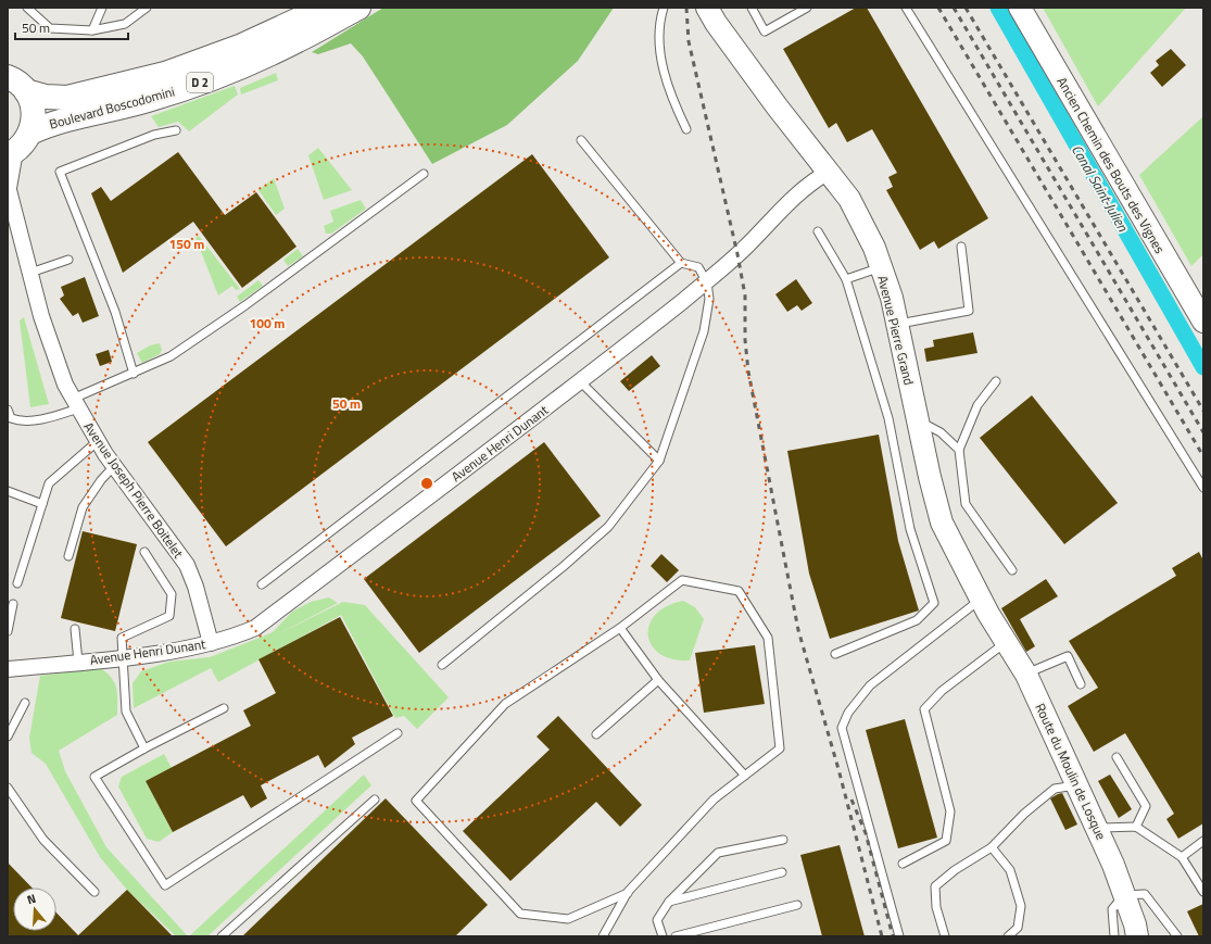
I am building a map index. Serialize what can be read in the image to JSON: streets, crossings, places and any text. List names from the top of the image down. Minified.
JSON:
{"streets":{"main road":["D 2","Boulevard Boscodomini"],"street":["Ancien Chemin des Bouts des Vignes","Avenue Pierre Grand","Avenue Henri Dunant","Avenue Joseph Pierre Boitelet","Route du Moulin de Losque"]},"crossings":[["Avenue Pierre Grand","Avenue Henri Dunant"],["Avenue Pierre Grand","Route du Moulin de Losque"],["Avenue Henri Dunant","Avenue Joseph Pierre Boitelet"]],"water":["Canal Saint-Julien"],"scale_bar":"50 m","north":"top","rings":["150 m","100 m","50 m"]}
